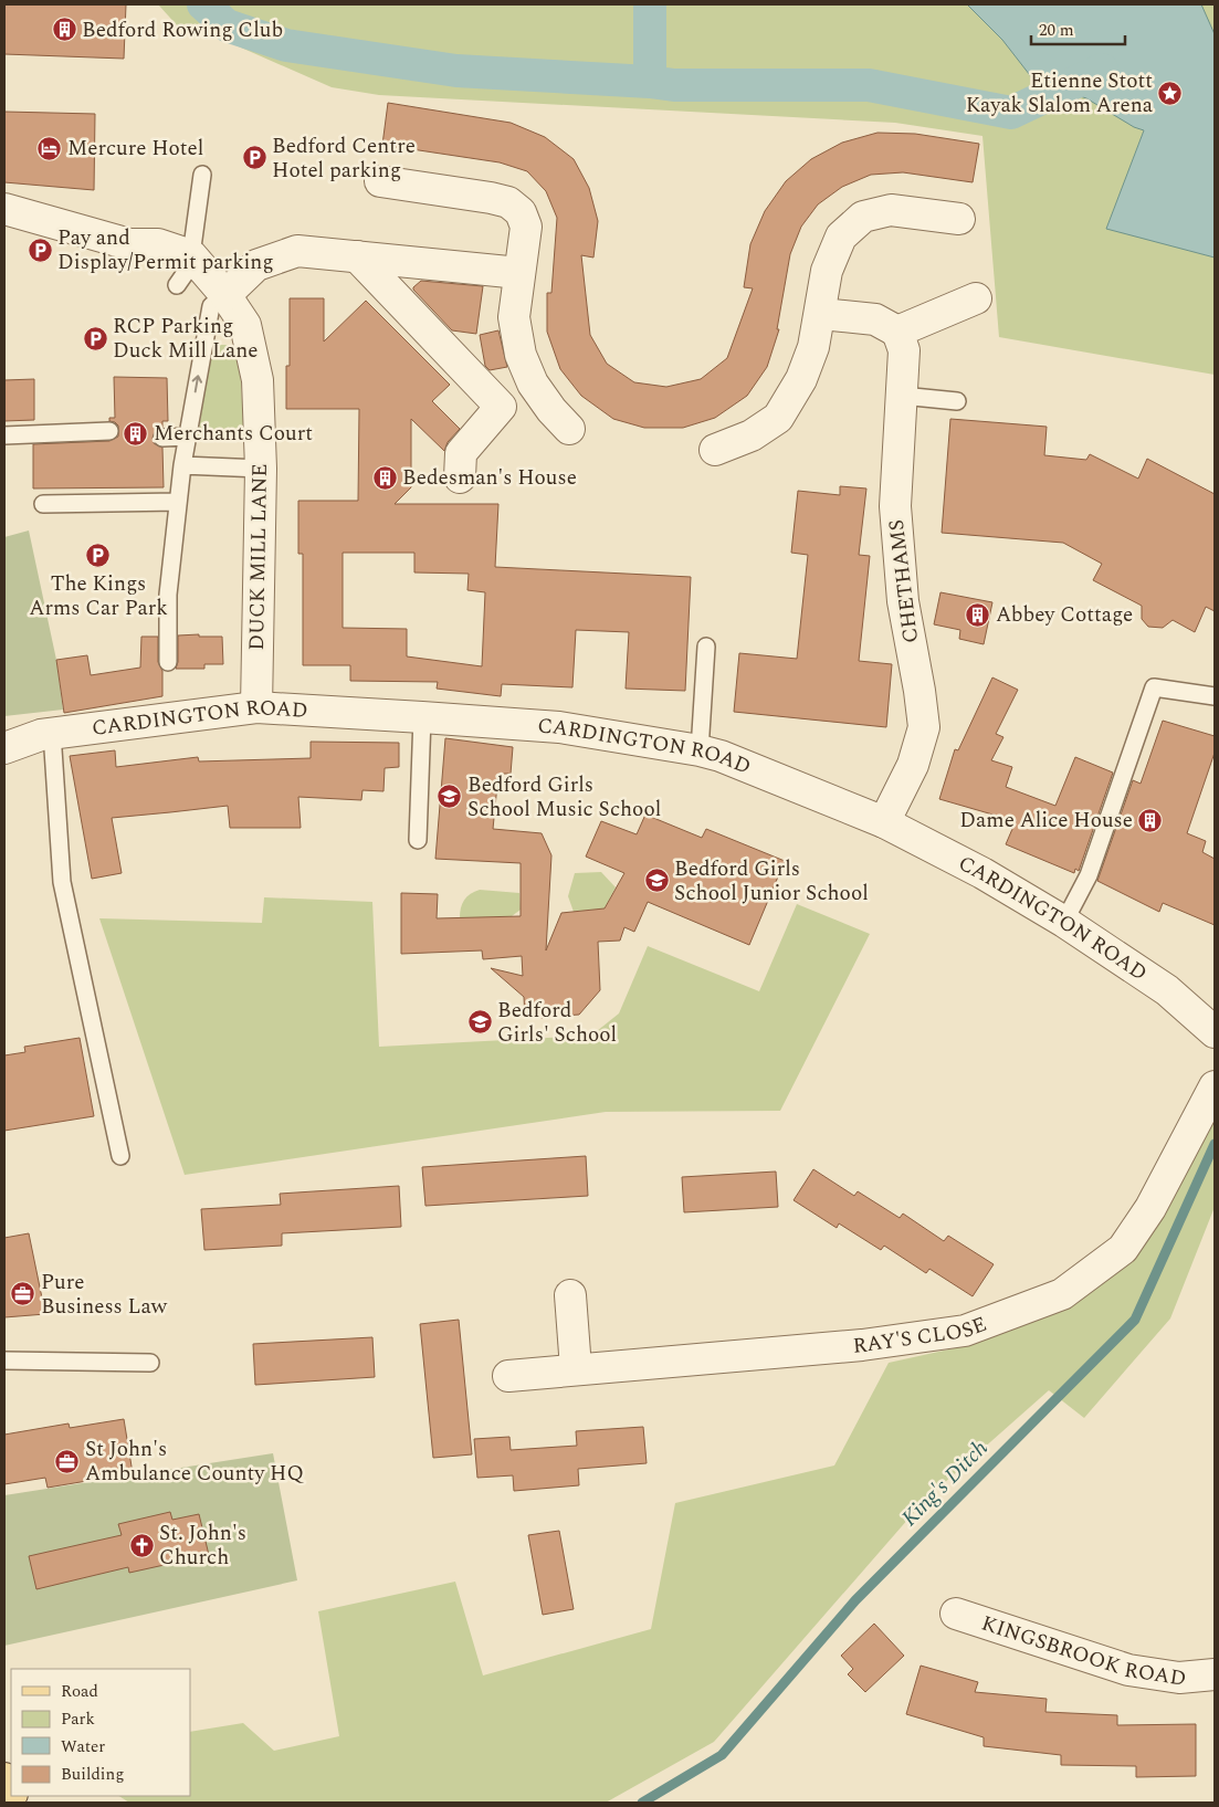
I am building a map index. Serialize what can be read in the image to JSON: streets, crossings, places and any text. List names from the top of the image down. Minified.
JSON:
{"streets":{"street":["DUCK MILL LANE","CHETHAMS","CARDINGTON ROAD","RAY'S CLOSE","KINGSBROOK ROAD"]},"crossings":[["DUCK MILL LANE","CARDINGTON ROAD"],["CHETHAMS","CARDINGTON ROAD"]],"water":["King's Ditch"],"places":{"building":["Bedford Rowing Club","Merchants Court","Bedesman's House","Abbey Cottage","Dame Alice House"],"place":["Etienne Stott Kayak Slalom Arena"],"hotel":["Mercure Hotel"],"parking":["Bedford Centre Hotel parking","Pay and Display/Permit parking","RCP Parking Duck Mill Lane","The Kings Arms Car Park"],"school or university":["Bedford Girls School Music School","Bedford Girls School Junior School","Bedford Girls' School"],"office":["Pure Business Law","St John's Ambulance County HQ"],"church":["St. John's Church"]},"legend":["Road","Park","Water","Building"],"scale_bar":"20 m"}
